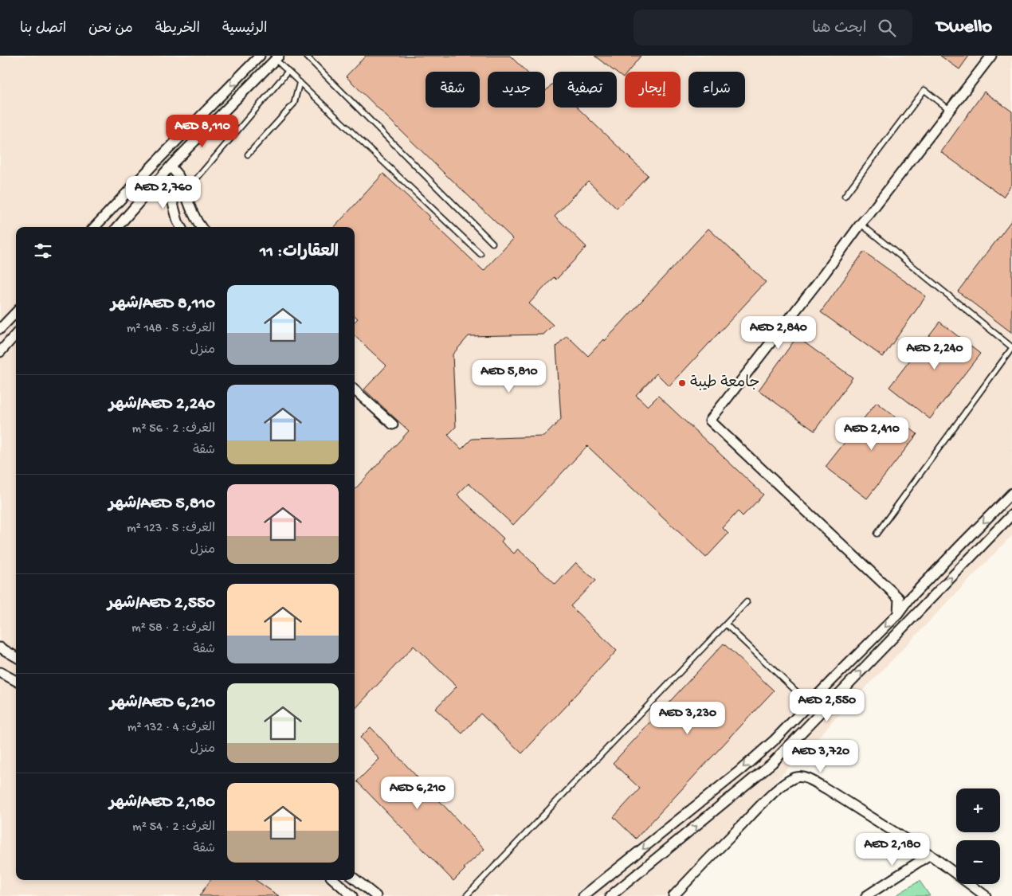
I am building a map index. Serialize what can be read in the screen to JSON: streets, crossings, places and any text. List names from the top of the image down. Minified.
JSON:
{"places":["جامعة طيبة"],"page":{"header":"Dwello","search":"ابحث هنا","nav":["الرئيسية","الخريطة","من نحن","اتصل بنا"],"chip":["شراء","إيجار","تصفية","جديد","شقة"],"price":["AED 8,110","AED 2,760","AED 2,840","AED 2,240","AED 5,810","AED 2,410","AED 2,550","AED 3,230","AED 3,720","AED 6,210","AED 2,180"],"heading":"العقارات: 11","list":[{"name":"AED 8,110/شهر","note":"الغرف: 5 · 148 m² · منزل"},{"name":"AED 2,240/شهر","note":"الغرف: 2 · 56 m² · شقة"},{"name":"AED 5,810/شهر","note":"الغرف: 5 · 123 m² · منزل"},{"name":"AED 2,550/شهر","note":"الغرف: 2 · 58 m² · شقة"},{"name":"AED 6,210/شهر","note":"الغرف: 4 · 132 m² · منزل"},{"name":"AED 2,180/شهر","note":"الغرف: 2 · 54 m² · شقة"}],"map_buttons":["+","−"]}}
